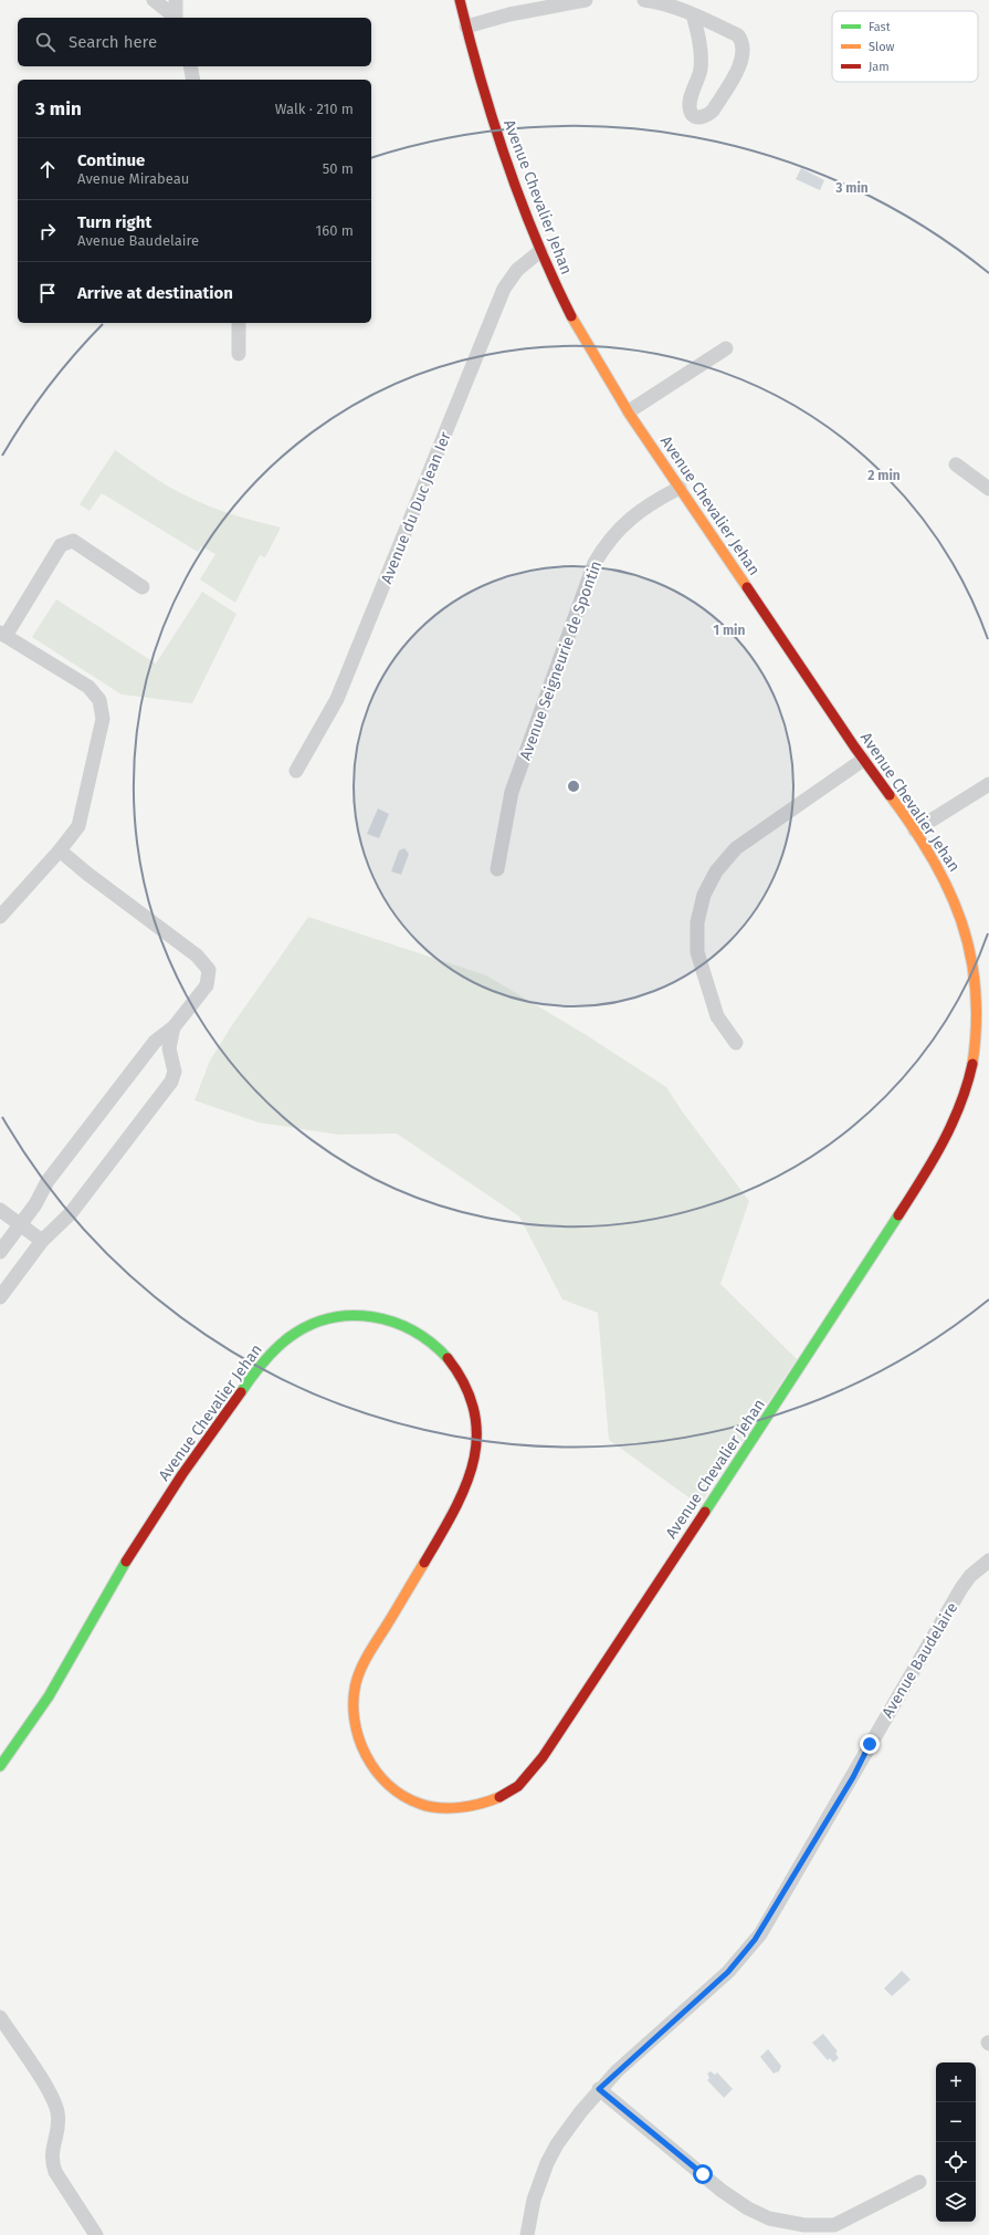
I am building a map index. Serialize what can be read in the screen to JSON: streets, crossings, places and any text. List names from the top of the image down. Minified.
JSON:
{"streets":{"street":["Avenue Chevalier Jehan","Avenue du Duc Jean Ier","Avenue Seigneurie de Spontin","Avenue Baudelaire"]},"crossings":[["Avenue Chevalier Jehan","Avenue du Duc Jean Ier"],["Avenue Chevalier Jehan","Avenue Seigneurie de Spontin"]],"legend":["Fast","Slow","Jam"],"page":{"search":"Search here","heading":["3 min","Walk · 210 m"],"list":[["Continue","Avenue Mirabeau","50 m"],["Turn right","Avenue Baudelaire","160 m"],"Arrive at destination"],"map_buttons":["+","−"]},"rings":["3 min","2 min","1 min"]}
